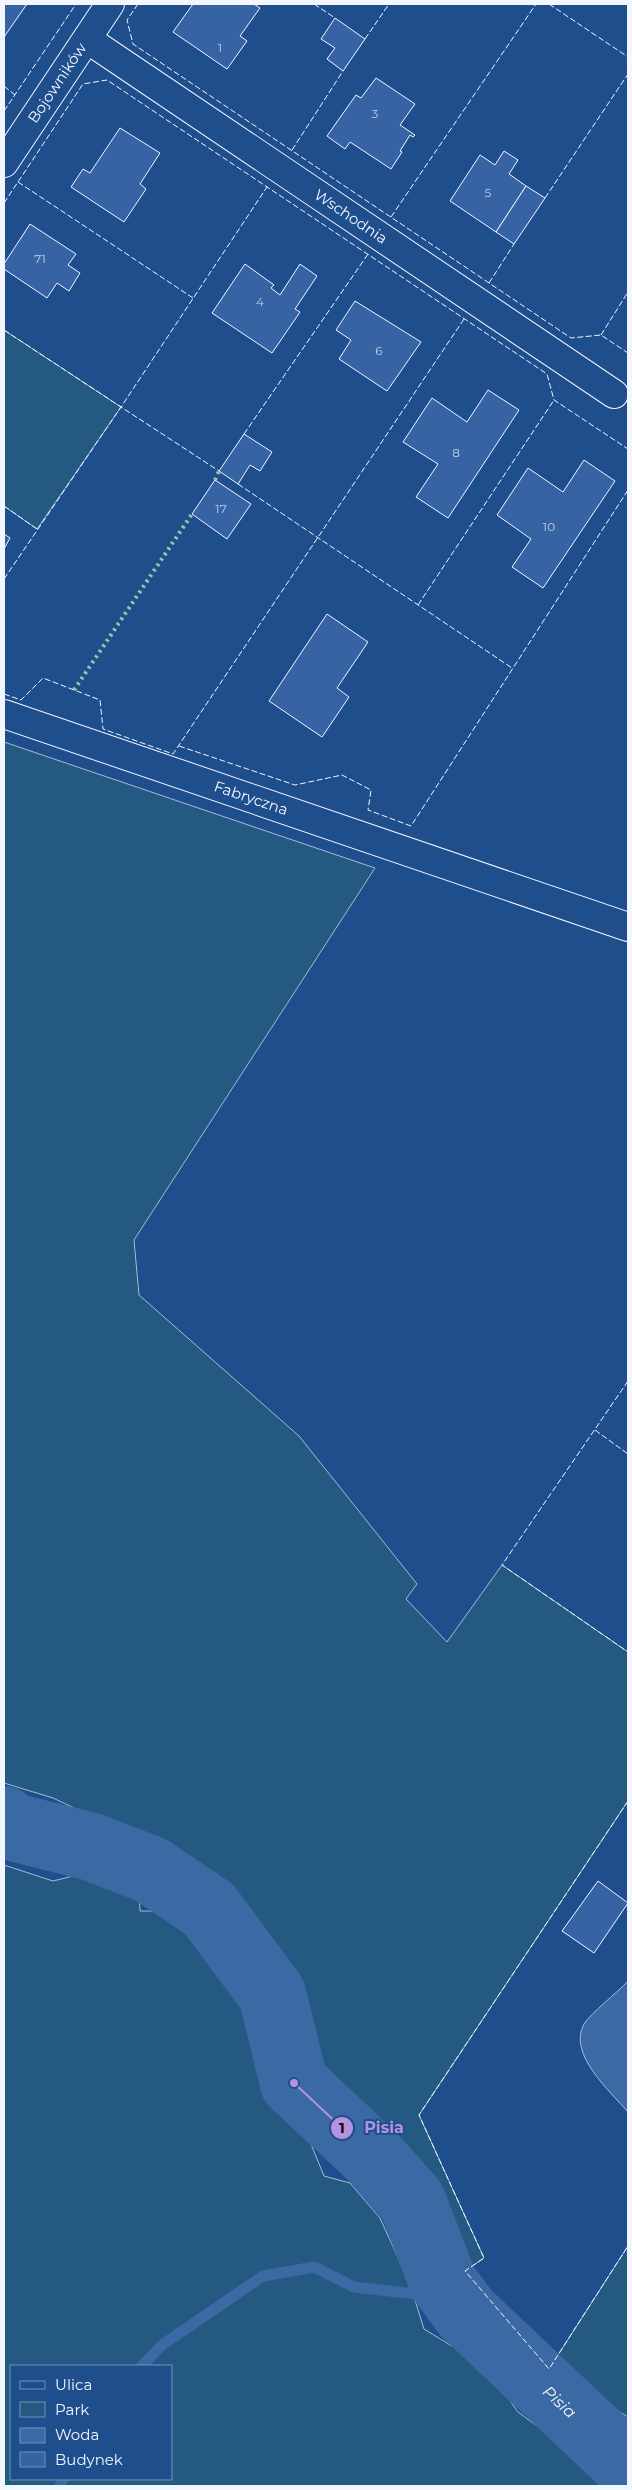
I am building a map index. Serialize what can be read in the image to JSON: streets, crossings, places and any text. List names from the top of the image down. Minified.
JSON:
{"streets":{"street":["Bojowników","Wschodnia","Fabryczna"]},"crossings":[["Bojowników","Wschodnia"]],"water":["Pisia"],"places":["Pisia"],"house_numbers":["1","3","5","71","4","6","8","17","10"],"legend":["Ulica","Park","Woda","Budynek"]}
